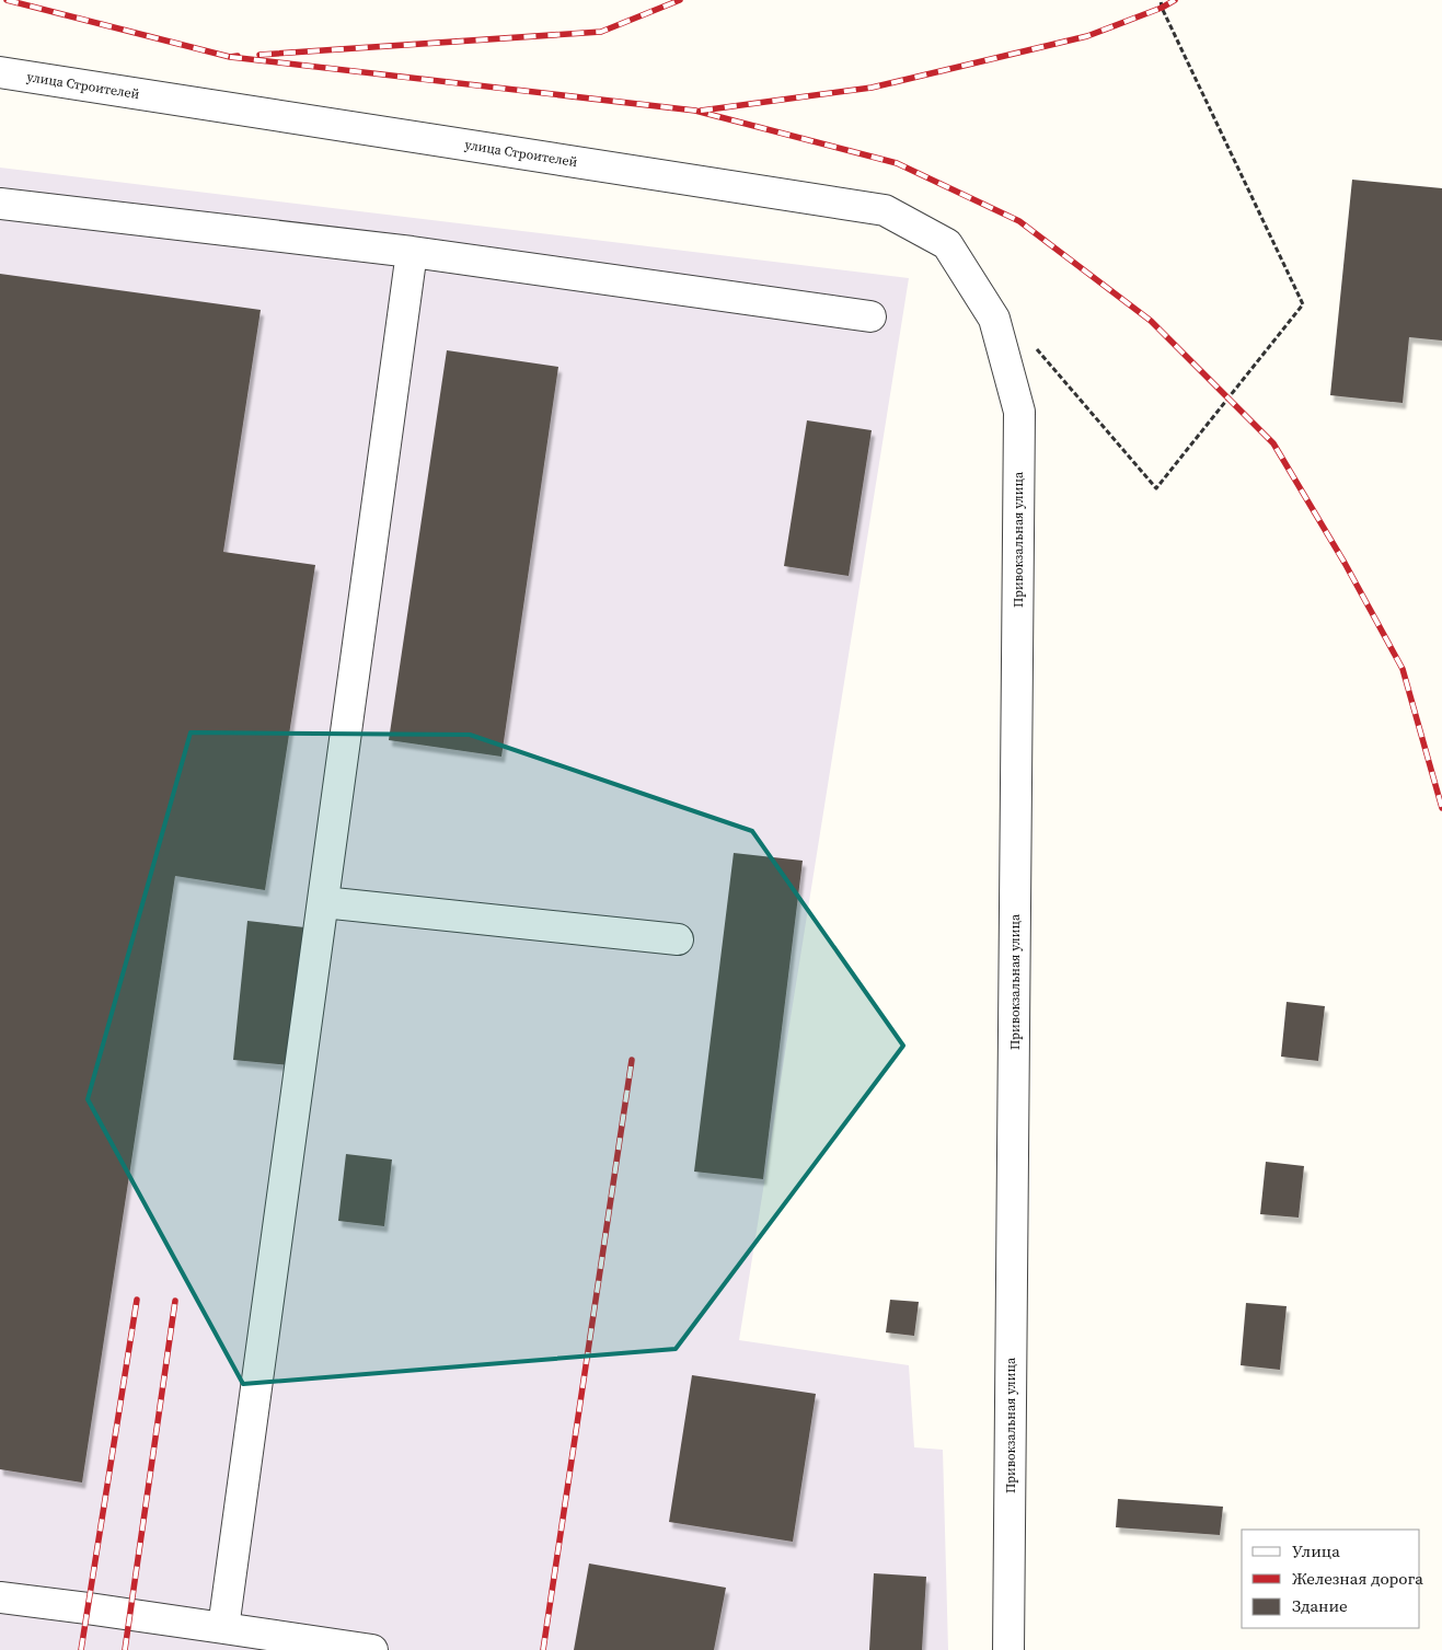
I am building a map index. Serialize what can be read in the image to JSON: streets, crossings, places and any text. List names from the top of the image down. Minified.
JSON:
{"streets":{"street":["улица Строителей","Привокзальная улица"]},"crossings":[["улица Строителей","Привокзальная улица"]],"legend":["Улица","Железная дорога","Здание"]}
